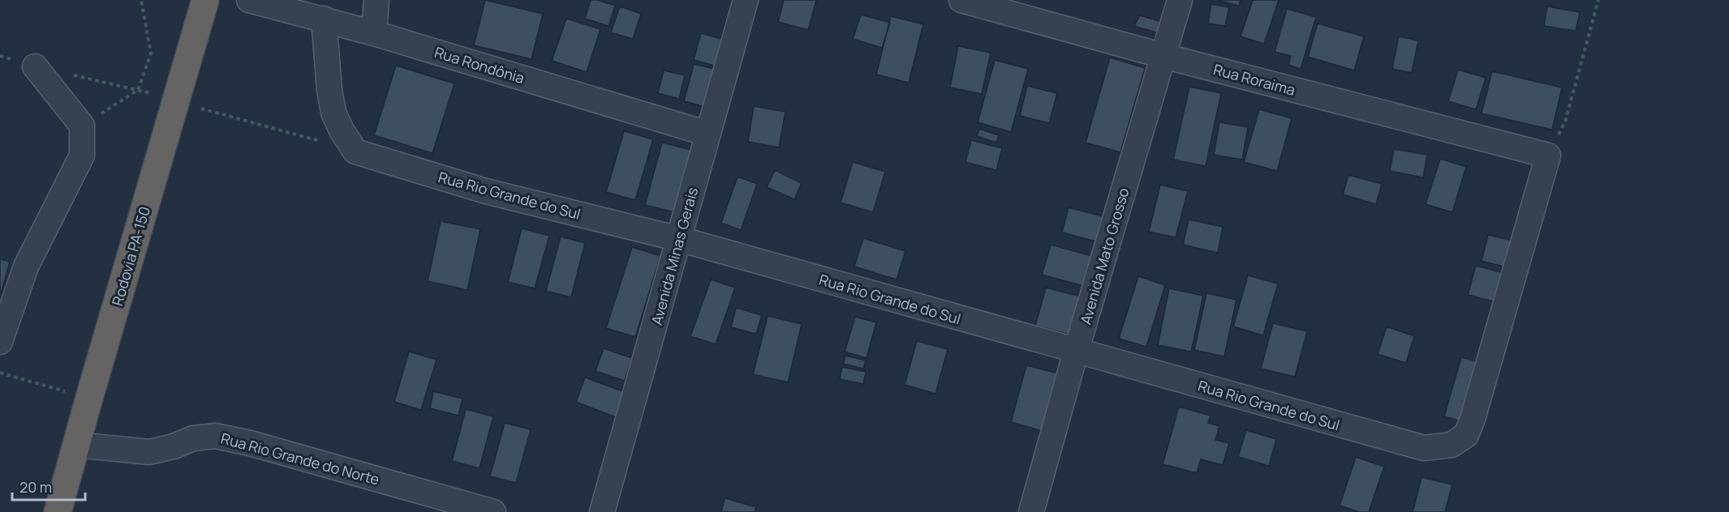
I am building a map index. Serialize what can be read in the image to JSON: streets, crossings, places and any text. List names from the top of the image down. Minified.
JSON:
{"streets":{"highway":["Rodovia PA-150"],"street":["Rua Rondônia","Rua Roraima","Rua Rio Grande do Sul","Avenida Minas Gerais","Avenida Mato Grosso","Rua Rio Grande do Norte"]},"crossings":[["Rua Rondônia","Rua Rio Grande do Sul"],["Rua Rondônia","Avenida Minas Gerais"],["Rua Roraima","Rua Rio Grande do Sul"],["Rua Roraima","Avenida Mato Grosso"],["Rua Rio Grande do Sul","Avenida Minas Gerais"],["Rua Rio Grande do Sul","Avenida Mato Grosso"],["Rodovia PA-150","Rua Rio Grande do Norte"]],"scale_bar":"20 m"}
